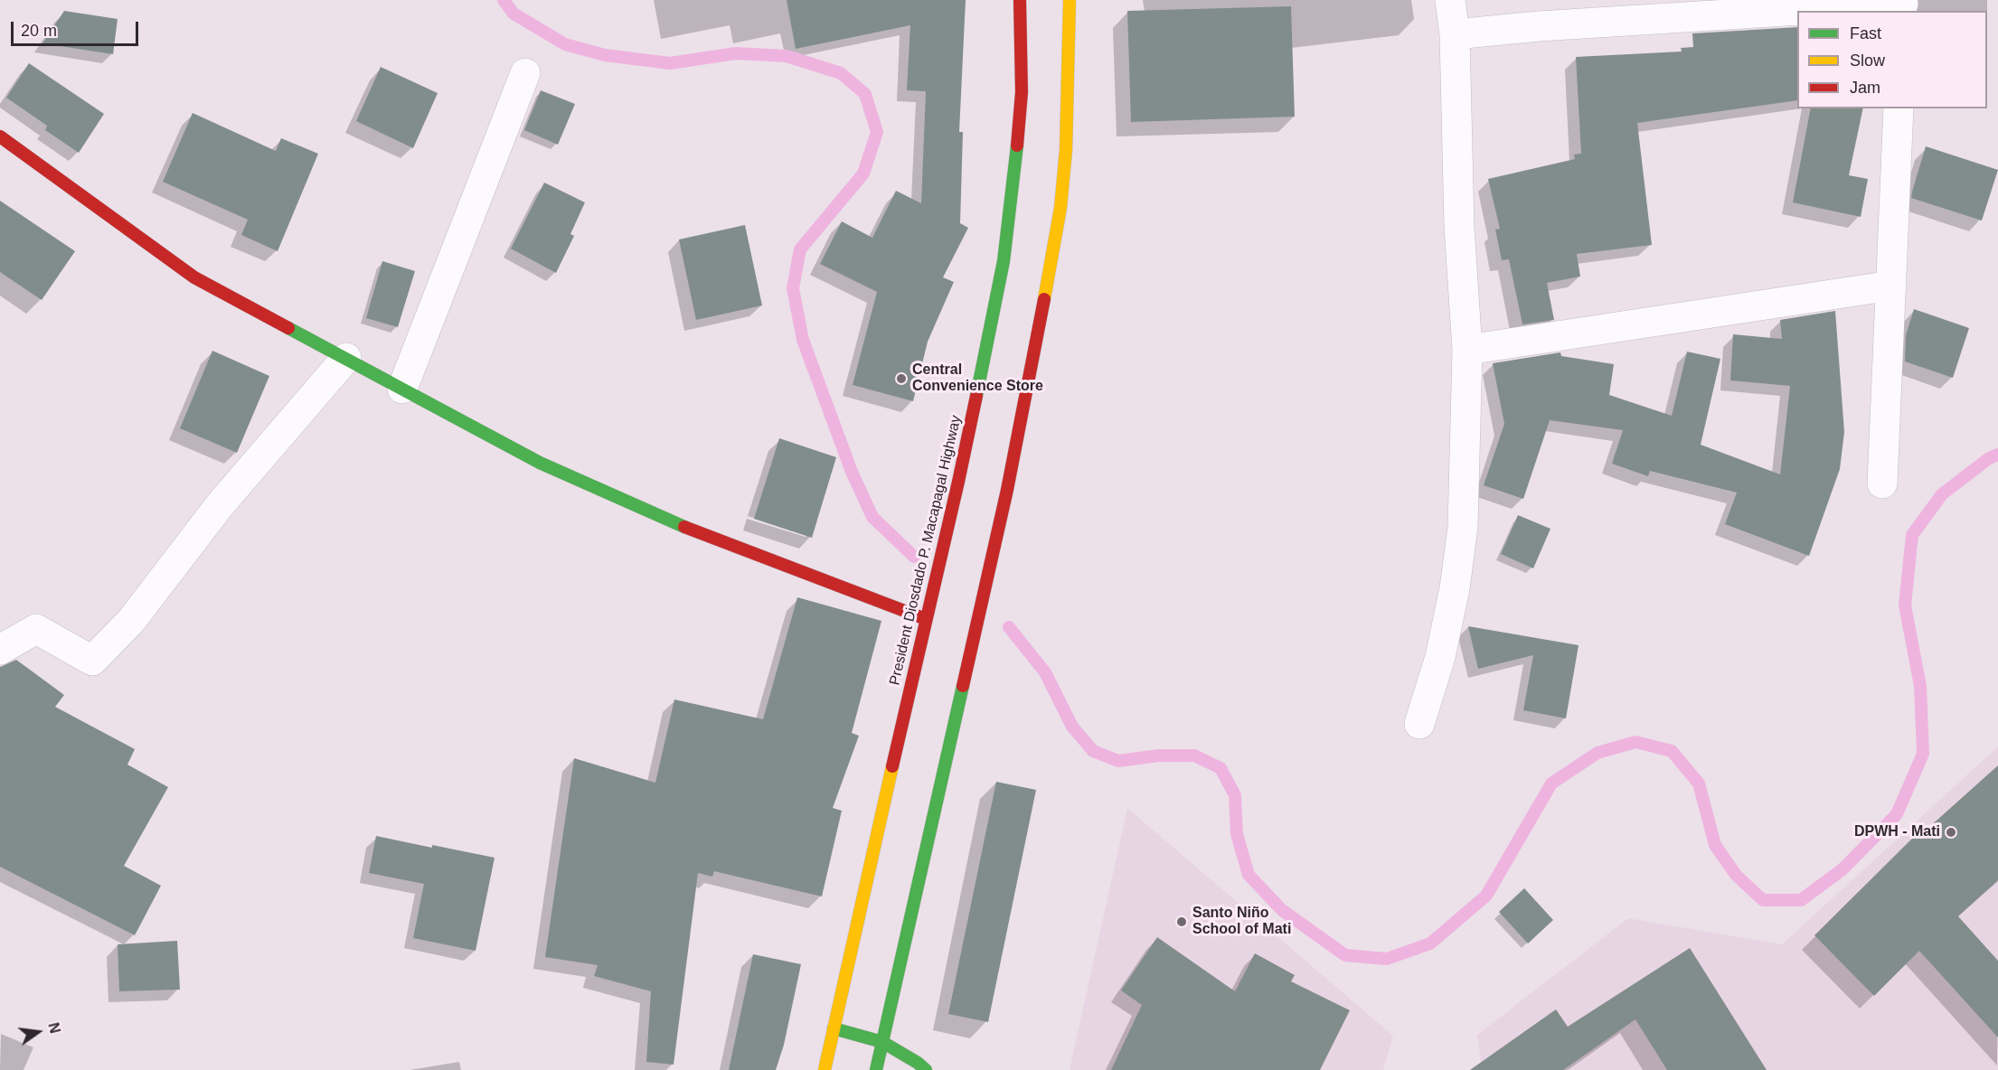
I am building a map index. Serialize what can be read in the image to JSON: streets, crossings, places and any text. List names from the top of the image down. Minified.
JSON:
{"streets":{"main road":["President Diosdado P. Macapagal Highway"]},"places":["Central Convenience Store","DPWH - Mati","Santo Niño School of Mati"],"legend":["Fast","Slow","Jam"],"scale_bar":"20 m","north":"right"}
